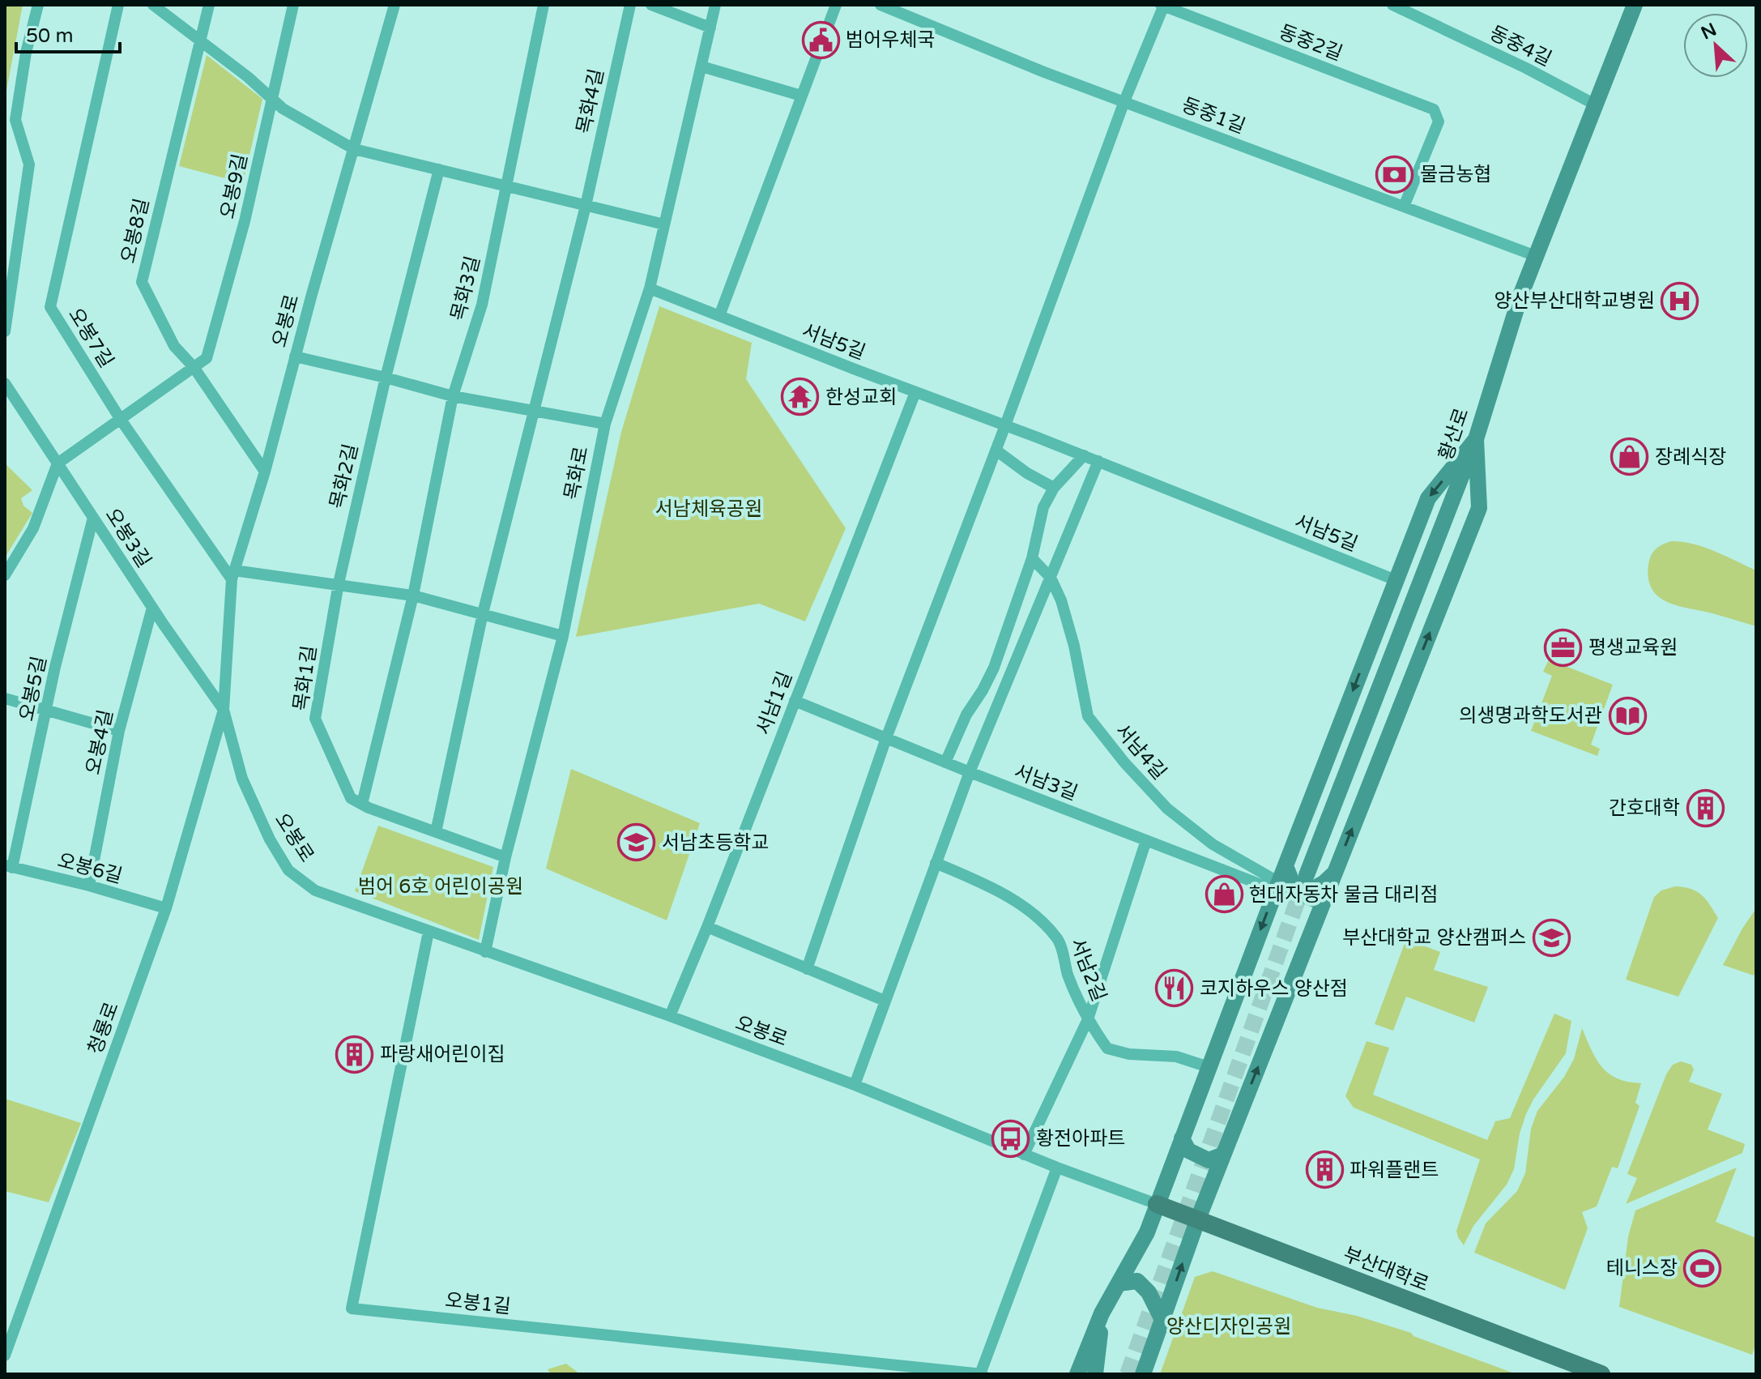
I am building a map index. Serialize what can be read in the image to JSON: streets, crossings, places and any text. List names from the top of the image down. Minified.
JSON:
{"streets":{"main road":["황산로","부산대학로"],"street":["동중2길","동중4길","목화4길","동중1길","오봉9길","오봉8길","목화3길","오봉로","오봉7길","서남5길","목화로","목화2길","오봉3길","목화1길","오봉5길","서남1길","오봉4길","서남4길","서남3길","오봉6길","서남2길","청룡로","오봉1길"]},"crossings":[["동중2길","동중1길"],["동중2길","서남5길"],["동중4길","황산로"],["동중1길","황산로"],["오봉9길","오봉8길"],["오봉9길","오봉7길"],["오봉9길","오봉3길"],["오봉8길","오봉로"],["오봉로","오봉7길"],["오봉로","목화로"],["오봉로","오봉3길"],["오봉로","서남1길"],["오봉로","청룡로"],["오봉로","부산대학로"],["오봉로","오봉1길"],["서남5길","목화로"],["서남5길","서남1길"],["목화로","목화1길"],["목화2길","목화1길"],["오봉3길","오봉5길"],["오봉3길","오봉4길"],["오봉3길","청룡로"],["오봉5길","오봉6길"],["서남1길","서남3길"],["오봉4길","오봉6길"],["서남4길","서남3길"],["오봉6길","청룡로"]],"parks":["서남체육공원","범어 6호 어린이공원","양산디자인공원"],"places":{"public building":["범어우체국"],"bank":["물금농협"],"hospital":["양산부산대학교병원"],"temple":["한성교회"],"shop":["장례식장","현대자동차 물금 대리점"],"office":["평생교육원"],"library":["의생명과학도서관"],"building":["간호대학","파랑새어린이집","파워플랜트"],"school or university":["서남초등학교","부산대학교 양산캠퍼스"],"restaurant":["코지하우스 양산점"],"bus stop":["황전아파트"],"sports":["테니스장"]},"scale_bar":"50 m","north":"top left"}
